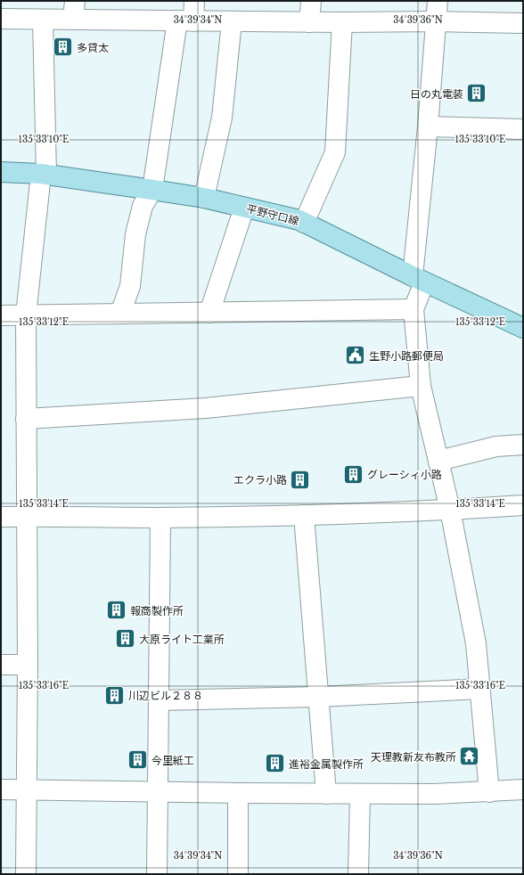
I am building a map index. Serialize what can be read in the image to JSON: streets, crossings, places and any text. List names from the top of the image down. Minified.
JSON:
{"streets":{"main road":["平野守口線"]},"places":{"building":["多貸太","日の丸電装","グレーシィ小路","エクラ小路","報商製作所","大原ライト工業所","川辺ビル２８８","今里紙工","進裕金属製作所"],"public building":["生野小路郵便局"],"temple":["天理教新友布教所"]},"coordinates":["34°39'34\"N","34°39'36\"N","135°33'10\"E","135°33'12\"E","135°33'14\"E","135°33'16\"E"]}
